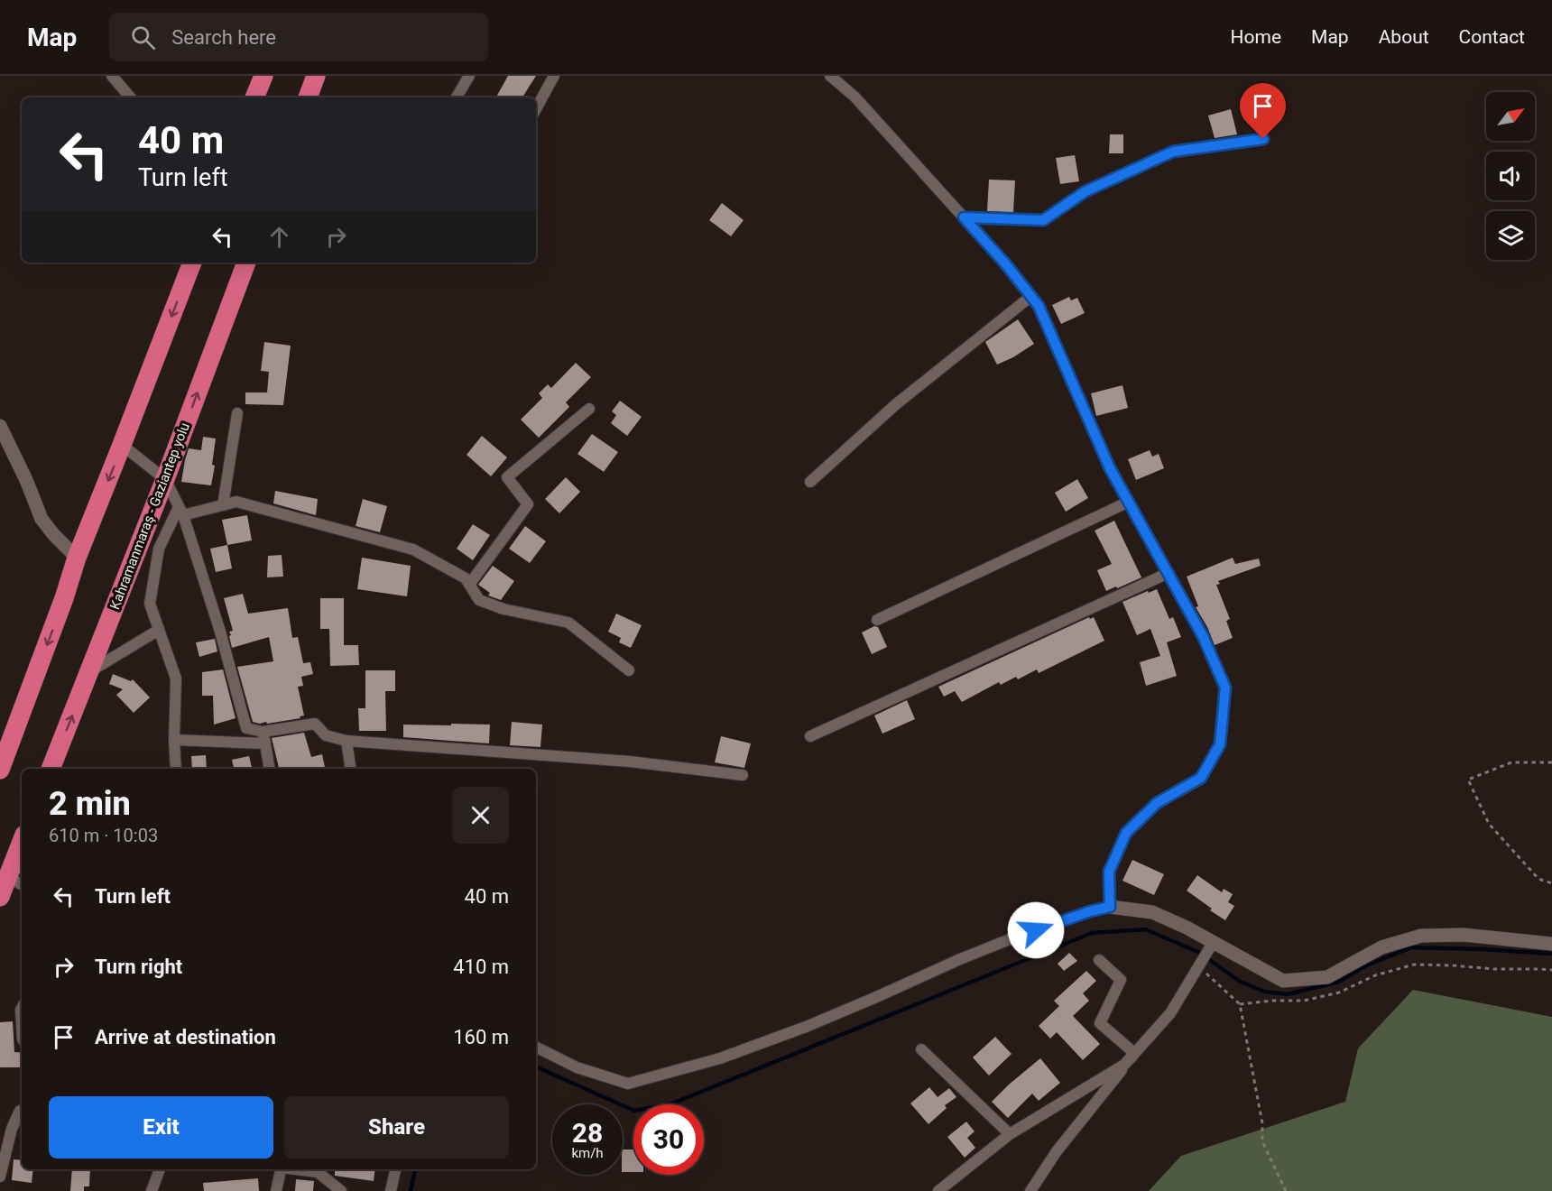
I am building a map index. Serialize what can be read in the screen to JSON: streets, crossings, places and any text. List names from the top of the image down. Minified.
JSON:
{"streets":{"highway":["Kahramanmaraş - Gaziantep yolu"]},"north":"top right","page":{"header":"Map","search":"Search here","nav":["Home","Map","About","Contact"],"turn":["40 m","Turn left"],"heading":["2 min","610 m · 10:03"],"list":[{"name":"Turn left","value":"40 m"},{"name":"Turn right","value":"410 m"},{"name":"Arrive at destination","value":"160 m"}],"buttons":["Exit","Share"],"speed":"28 km/h","limit":"30"}}
